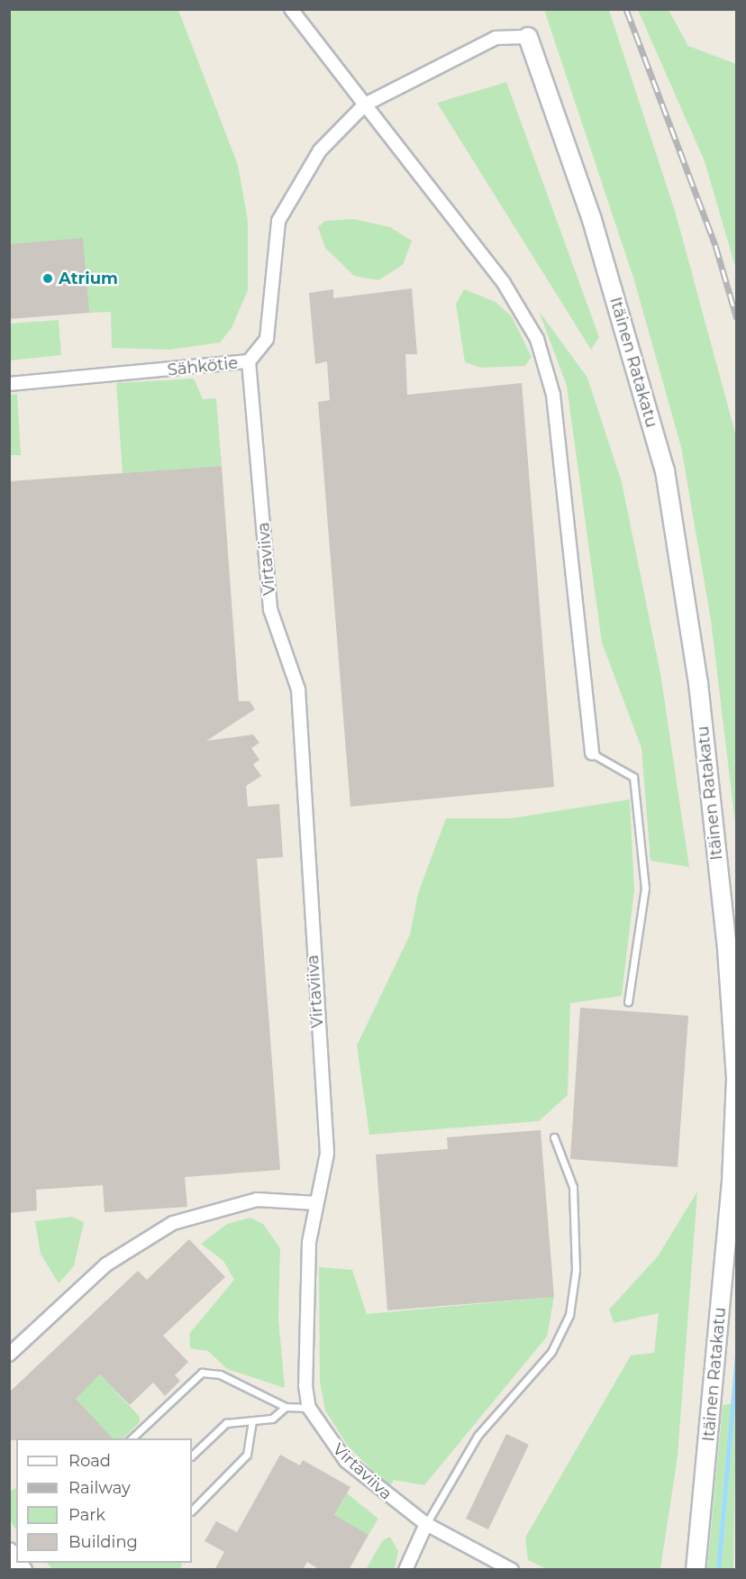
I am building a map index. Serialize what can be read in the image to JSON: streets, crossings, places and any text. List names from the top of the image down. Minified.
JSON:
{"streets":{"street":["Itäinen Ratakatu","Sähkötie","Virtaviiva"]},"crossings":[["Sähkötie","Virtaviiva"]],"places":["Atrium"],"legend":["Road","Railway","Park","Building"]}
